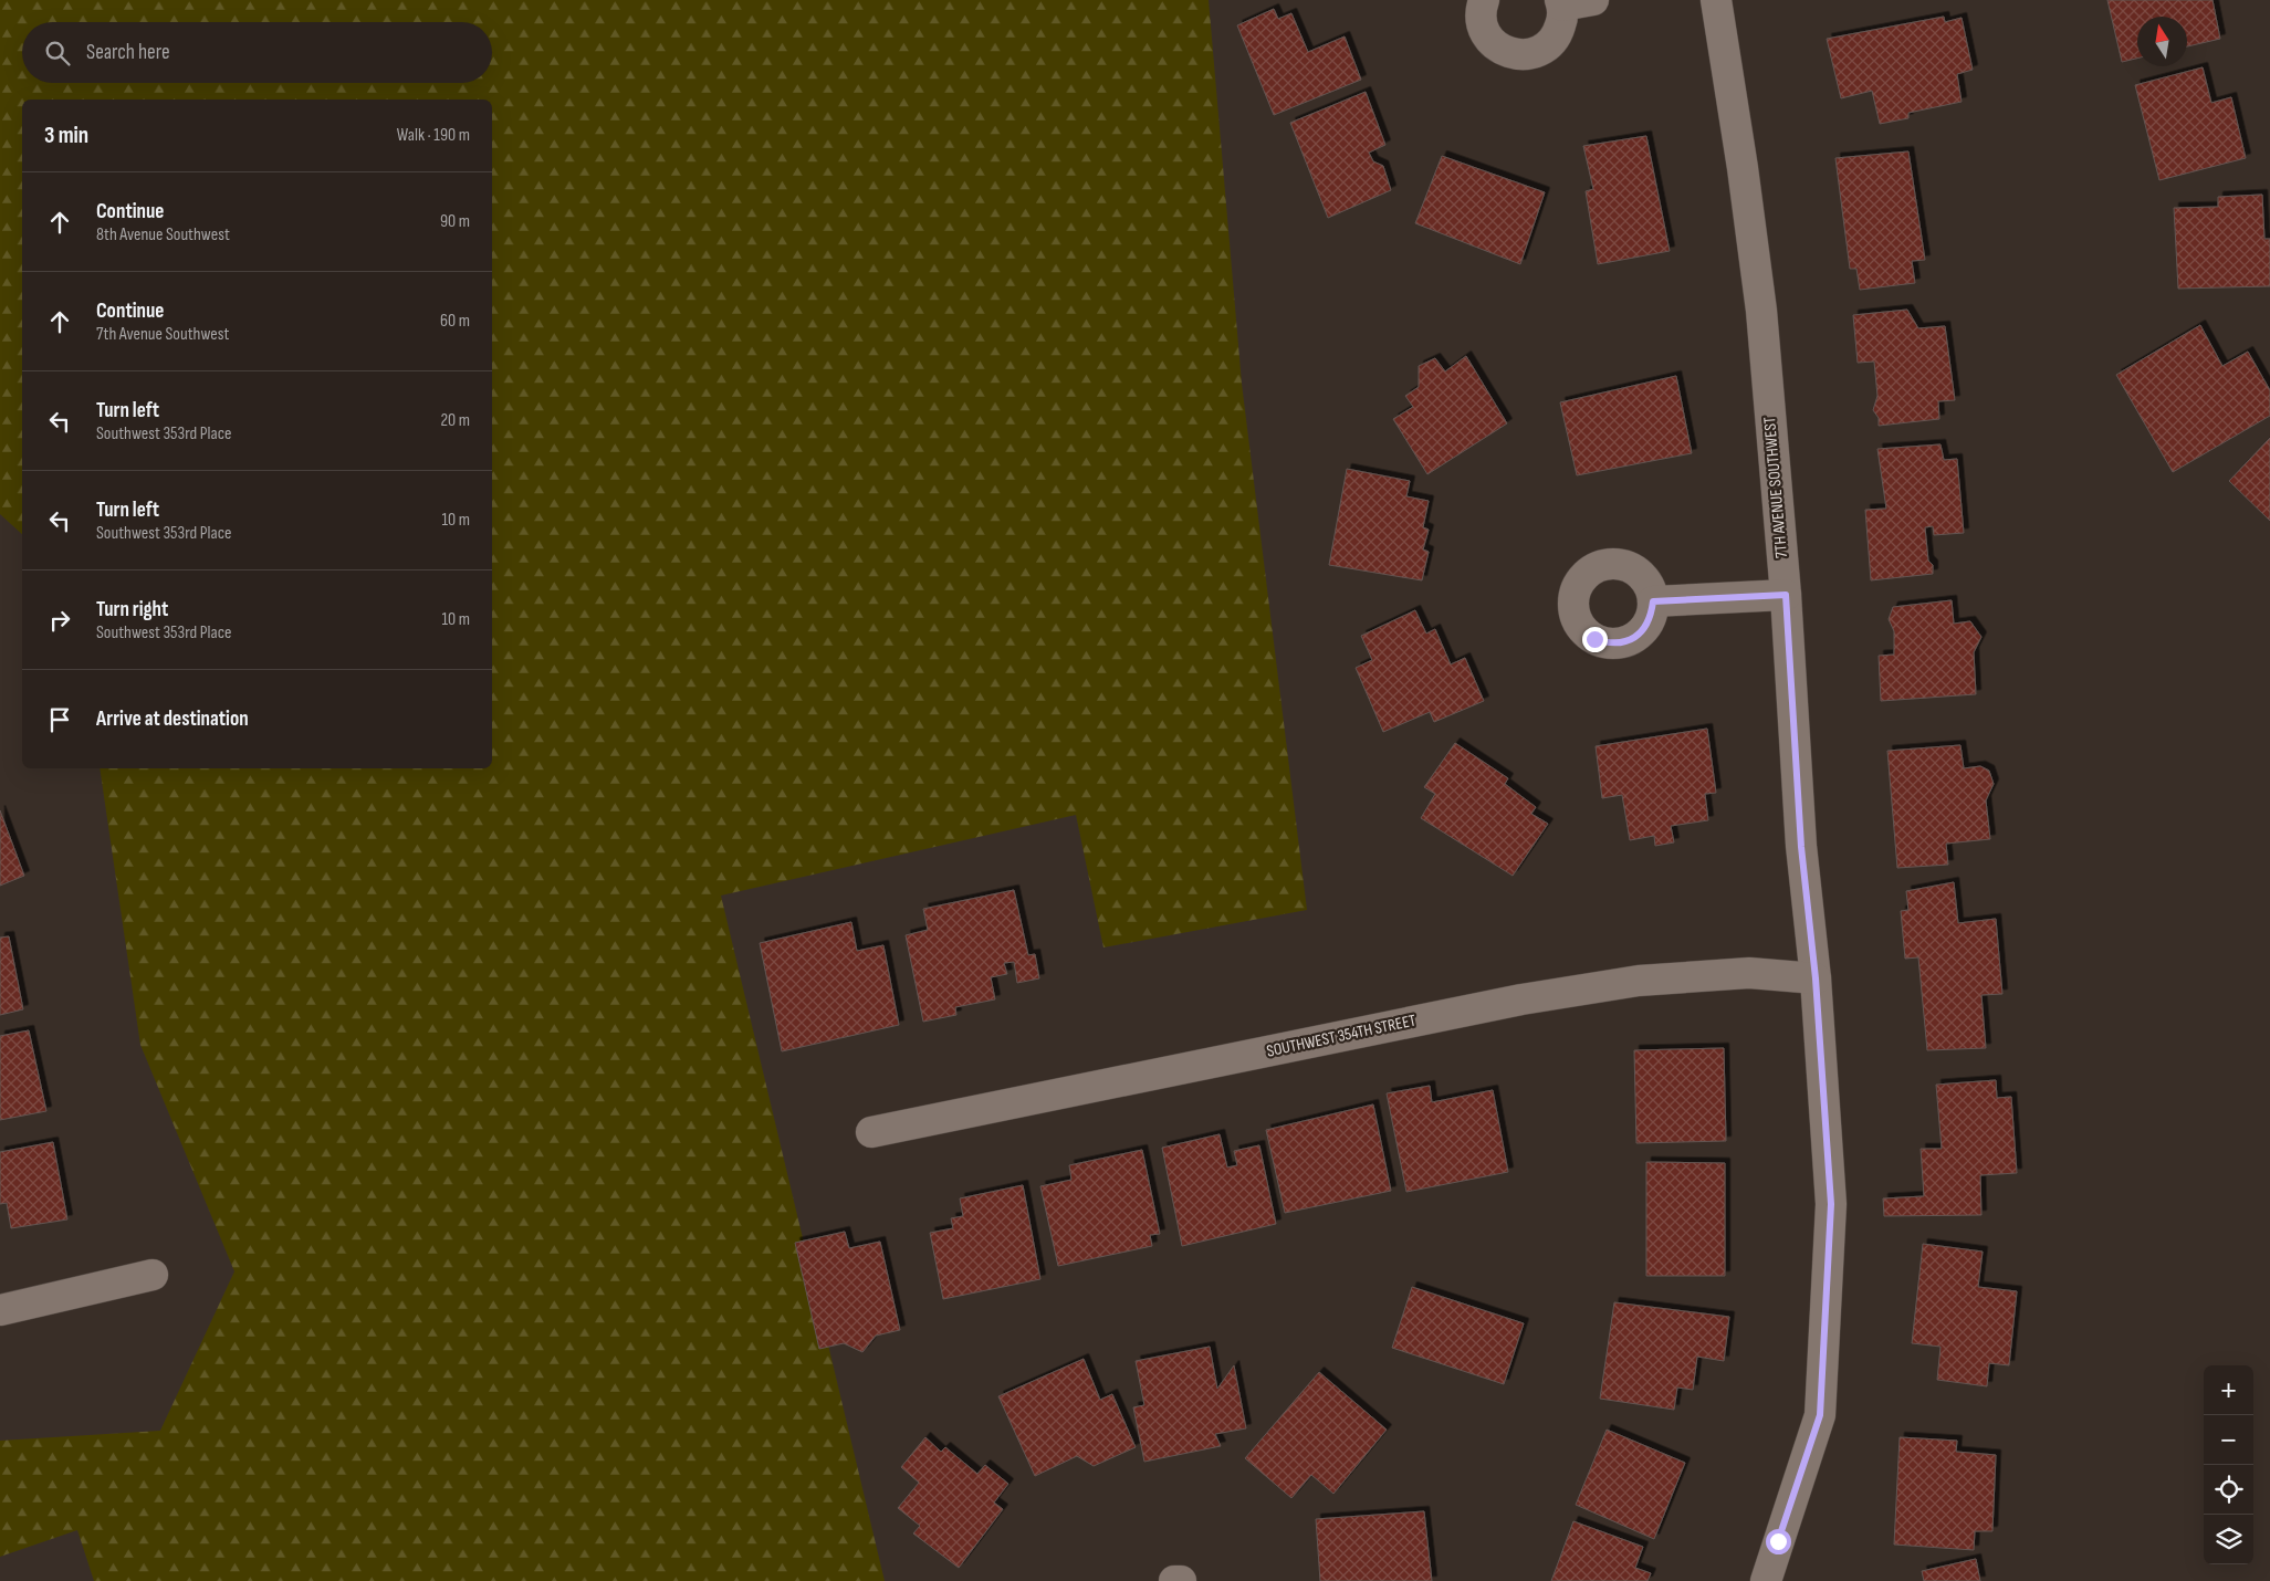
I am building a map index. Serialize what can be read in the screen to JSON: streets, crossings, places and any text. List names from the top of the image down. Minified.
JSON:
{"streets":{"street":["7TH AVENUE SOUTHWEST","SOUTHWEST 354TH STREET"]},"crossings":[["7TH AVENUE SOUTHWEST","SOUTHWEST 354TH STREET"]],"north":"top","page":{"search":"Search here","heading":["3 min","Walk · 190 m"],"list":[["Continue","8th Avenue Southwest","90 m"],["Continue","7th Avenue Southwest","60 m"],["Turn left","Southwest 353rd Place","20 m"],["Turn left","Southwest 353rd Place","10 m"],["Turn right","Southwest 353rd Place","10 m"],"Arrive at destination"],"map_buttons":["+","−"]}}
